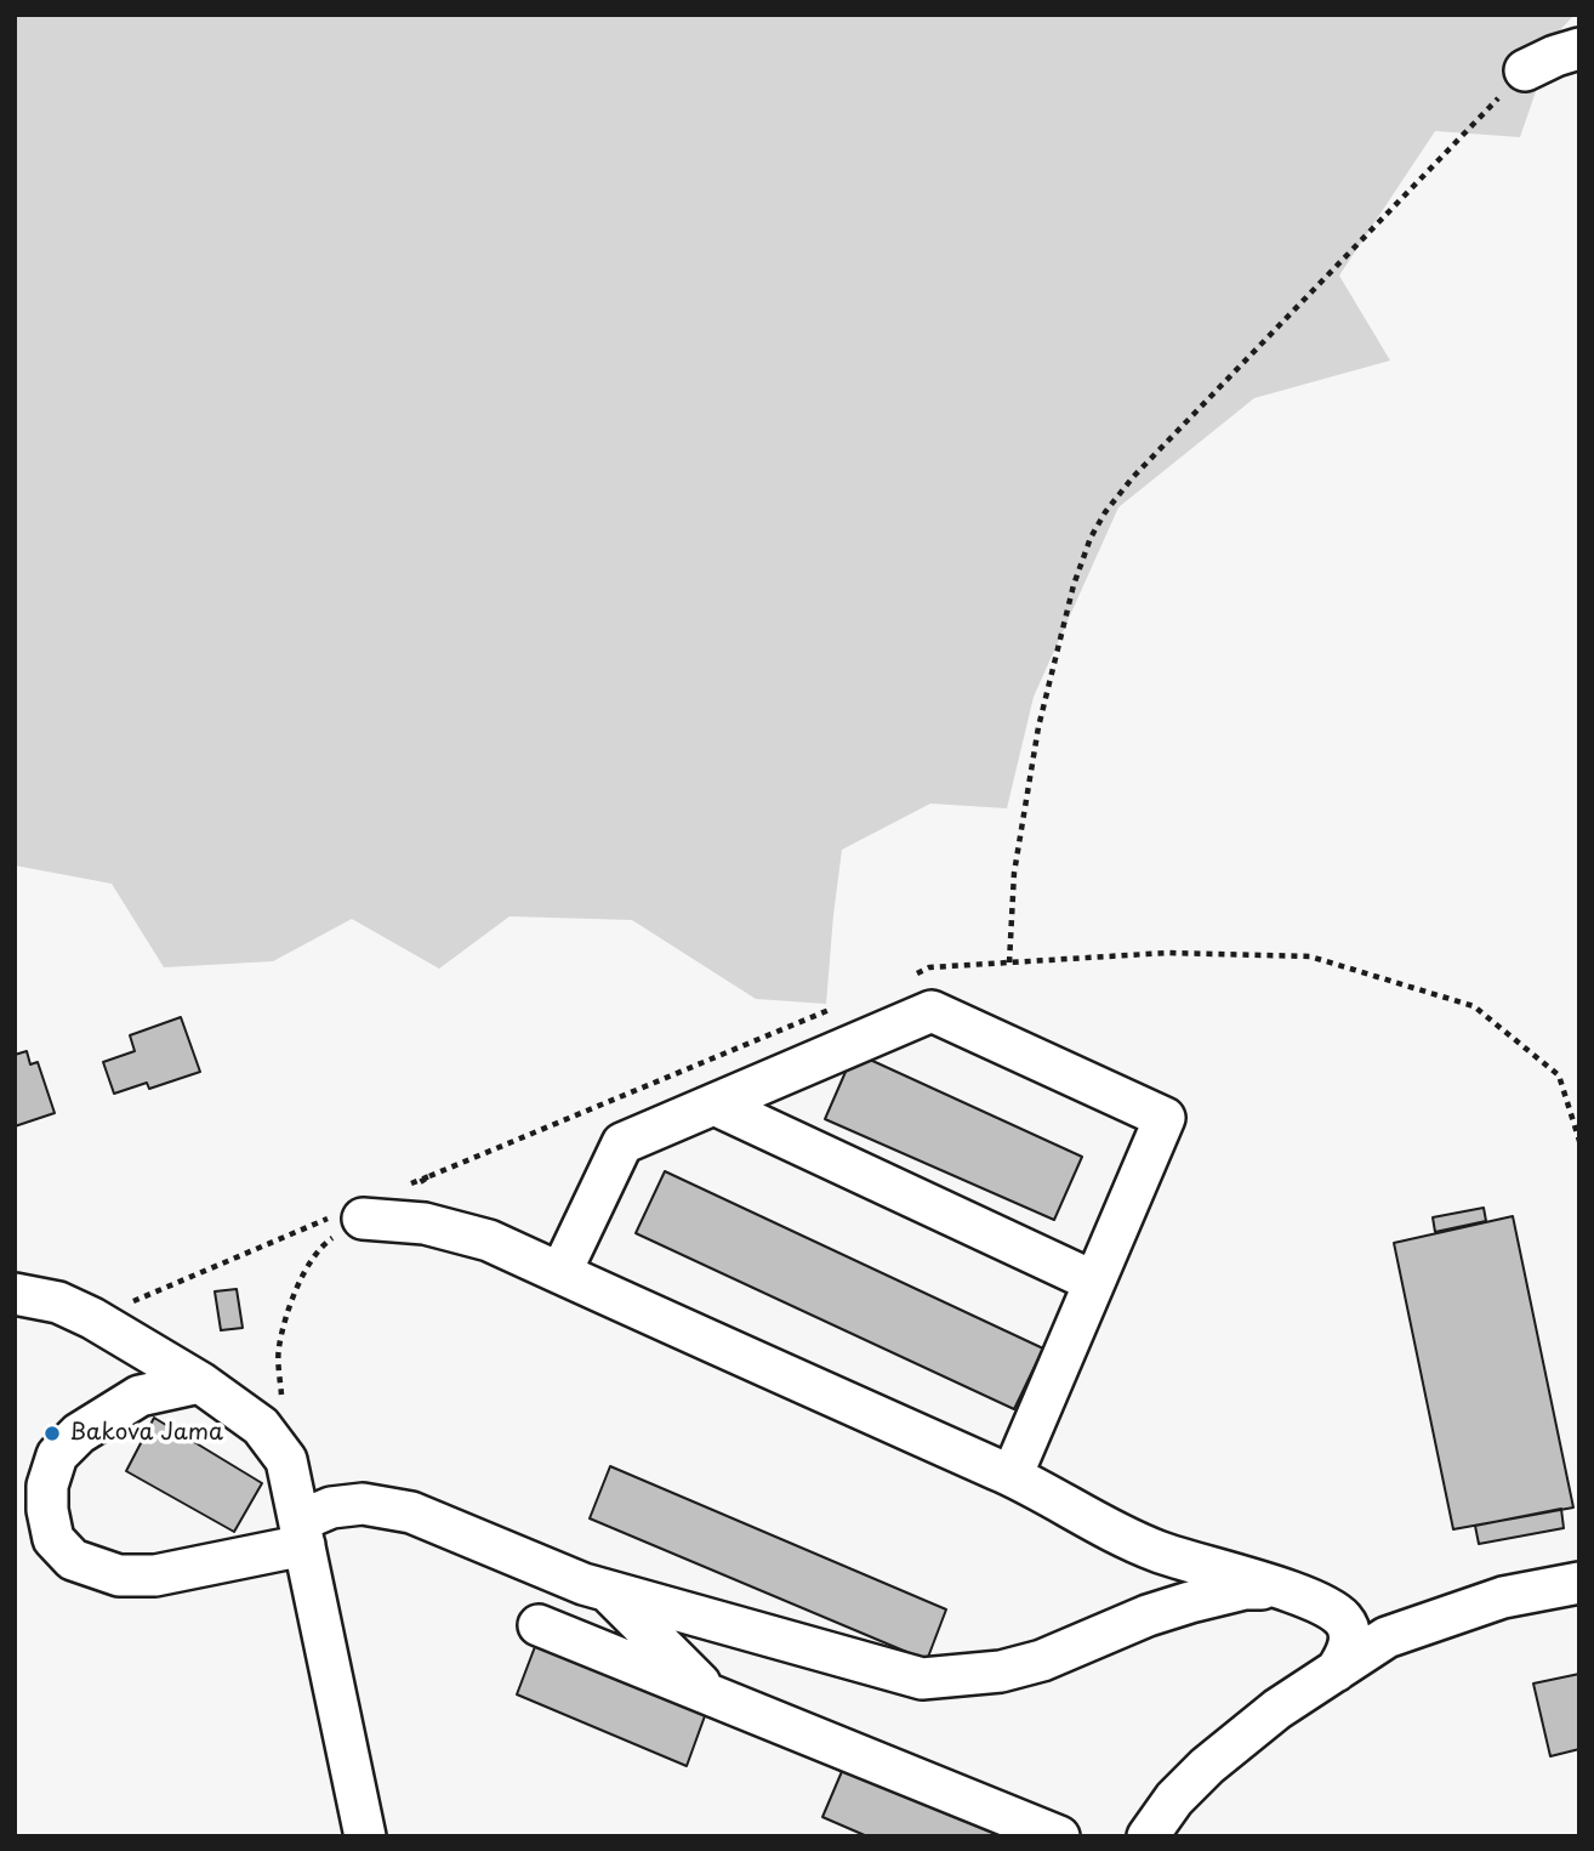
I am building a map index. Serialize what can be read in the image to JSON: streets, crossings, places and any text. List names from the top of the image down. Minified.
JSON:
{"places":["Bakova Jama"]}
